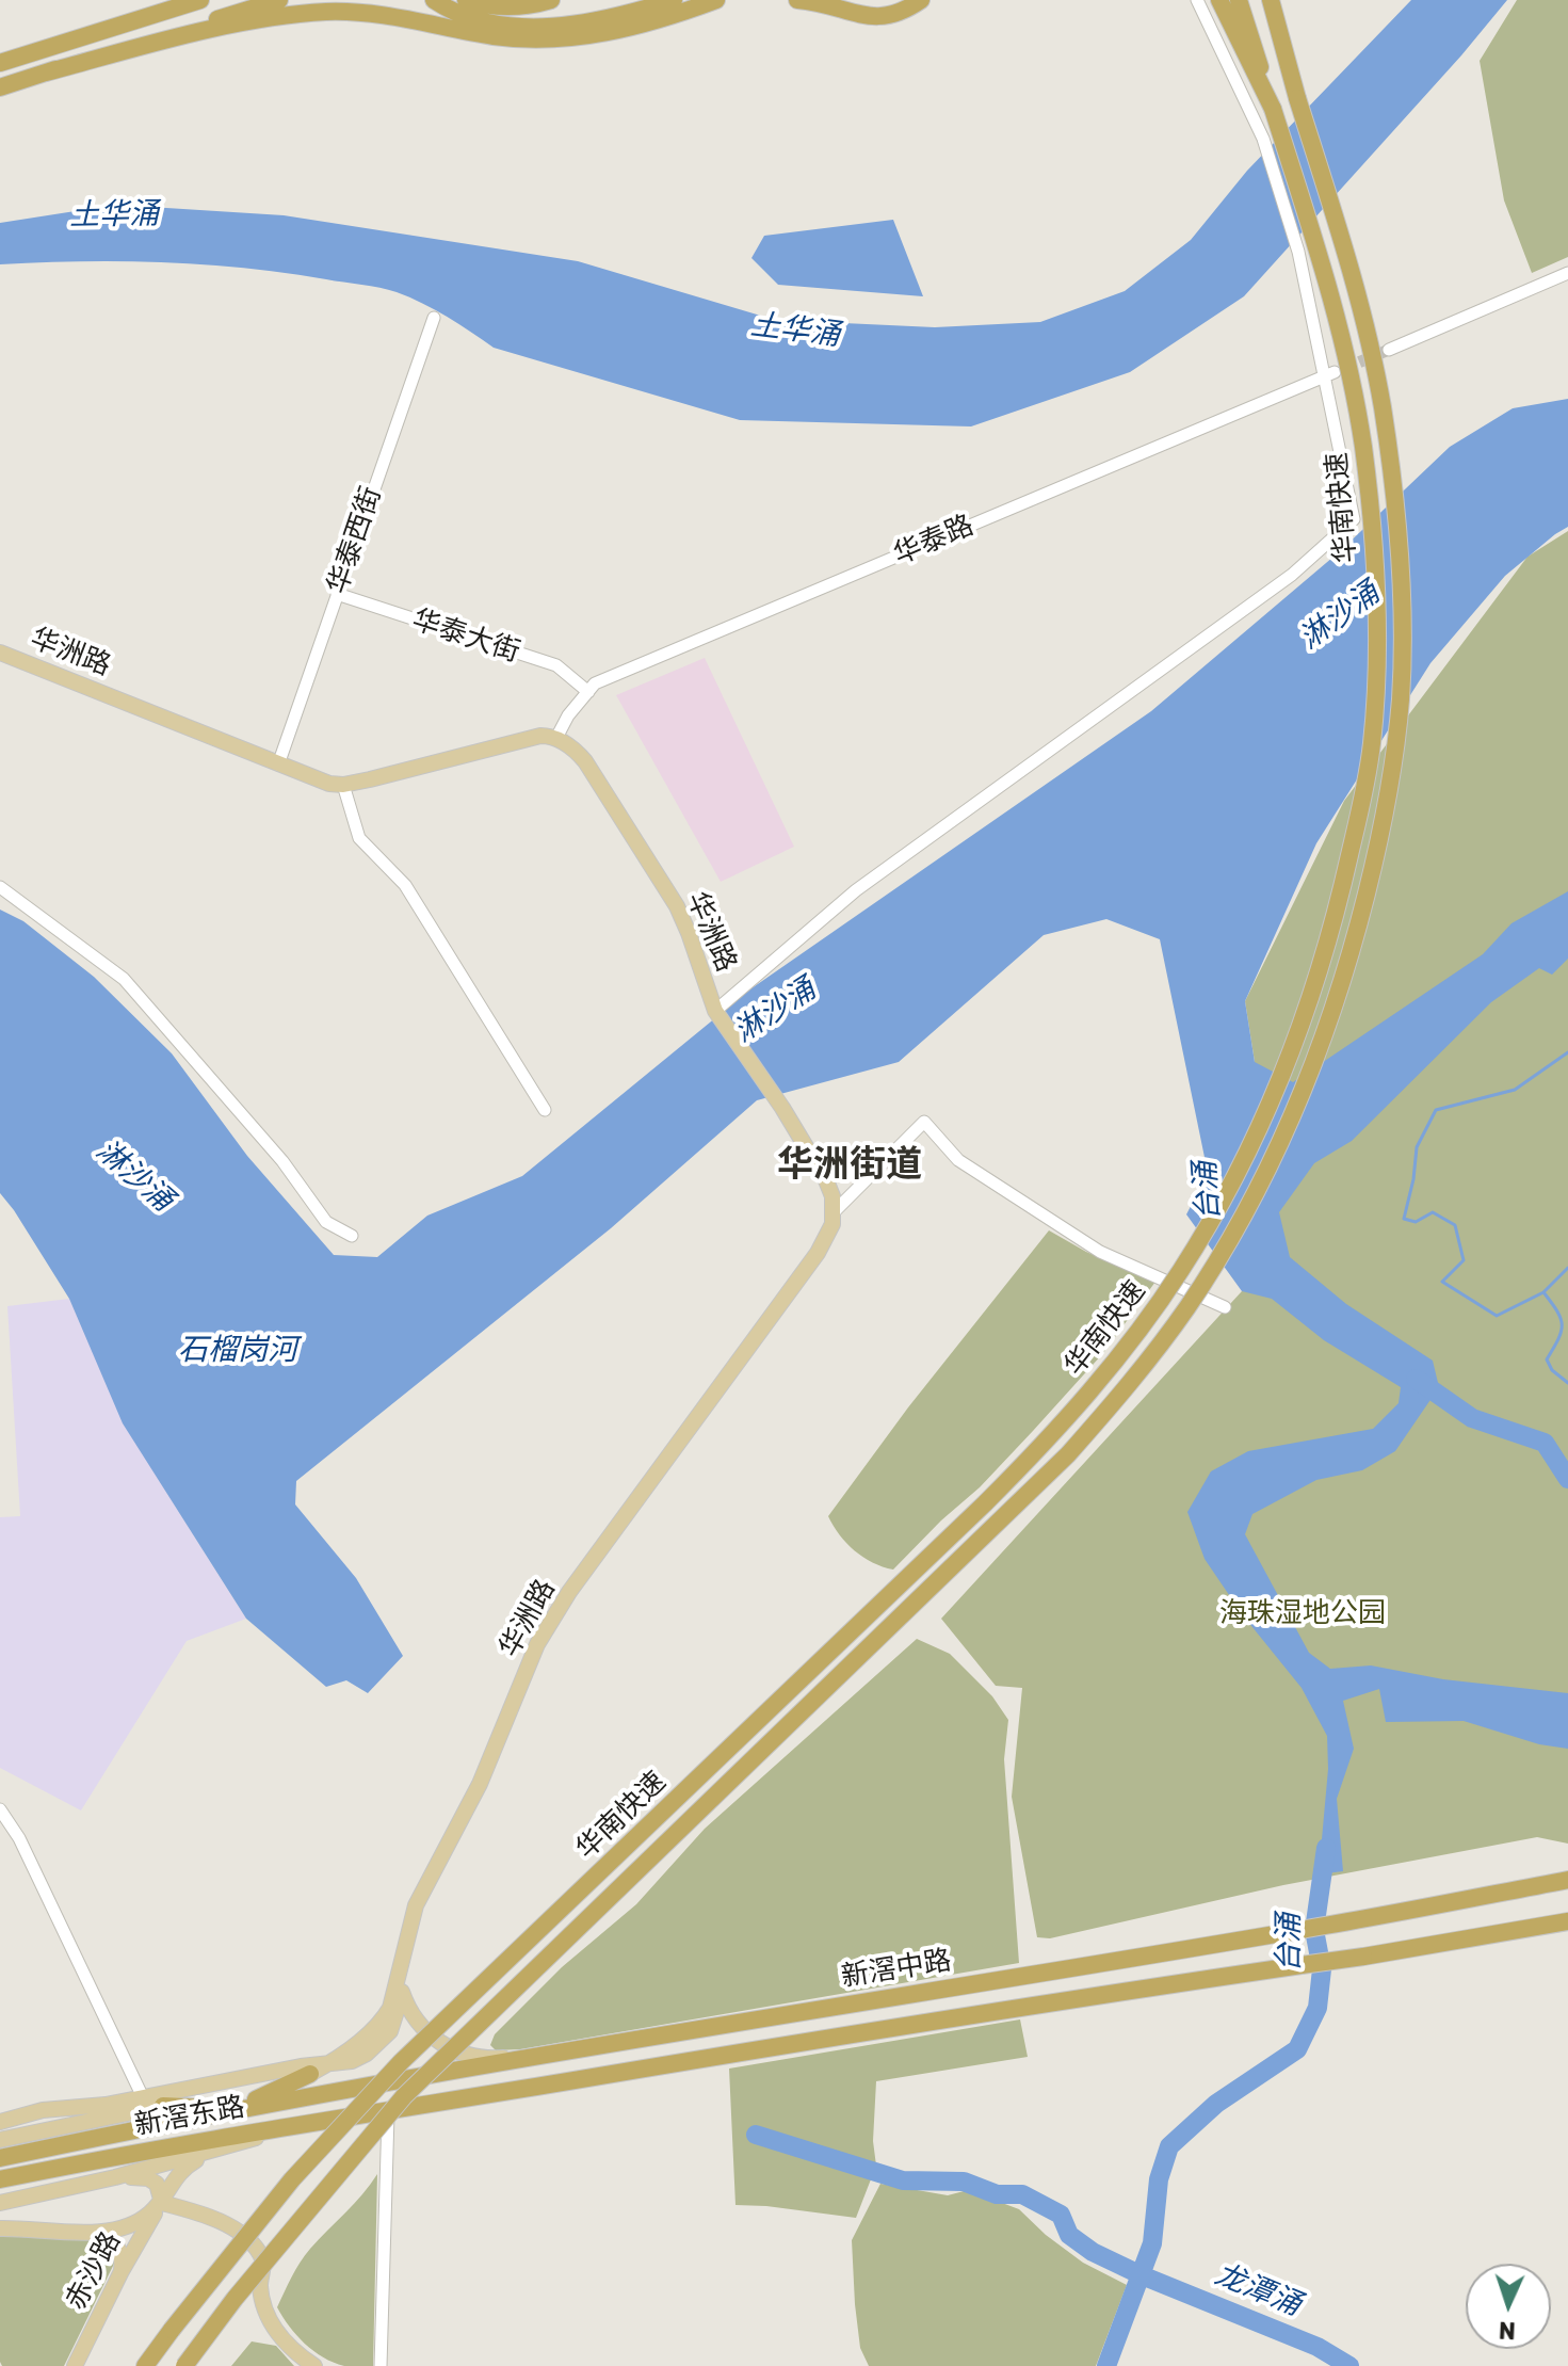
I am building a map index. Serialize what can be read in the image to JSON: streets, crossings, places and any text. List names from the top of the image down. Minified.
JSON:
{"streets":{"highway":["华南快速","新滘中路","新滘东路"],"main road":["华洲路","赤沙路"],"street":["华泰西街","华泰路","华泰大街"]},"crossings":[["华泰西街","华泰大街"],["华泰西街","华洲路"],["华泰路","华泰大街"],["华泰路","华洲路"],["新滘中路","新滘东路"]],"districts":["华洲街道"],"water":["土华涌","淋沙涌","台涌","石榴岗河","龙潭涌"],"parks":["海珠湿地公园"],"north":"bottom"}
